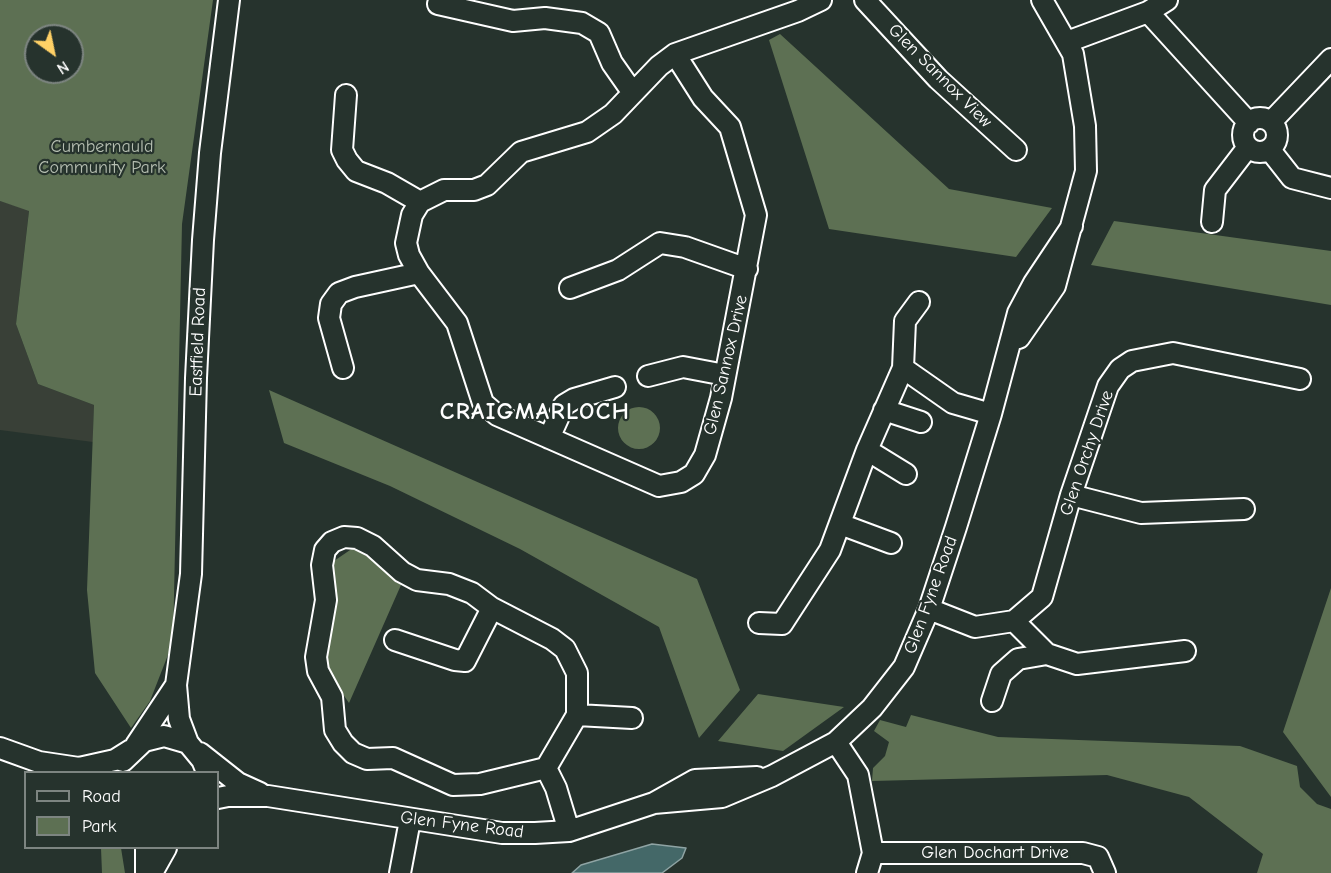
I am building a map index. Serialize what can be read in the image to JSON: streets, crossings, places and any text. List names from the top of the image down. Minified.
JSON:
{"streets":{"street":["Glen Sannox View","Eastfield Road","Glen Sannox Drive","Glen Orchy Drive","Glen Fyne Road","Glen Dochart Drive"]},"crossings":[["Eastfield Road","Glen Fyne Road"]],"districts":["CRAIGMARLOCH"],"parks":["Cumbernauld Community Park"],"legend":["Road","Park"],"north":"bottom right"}
